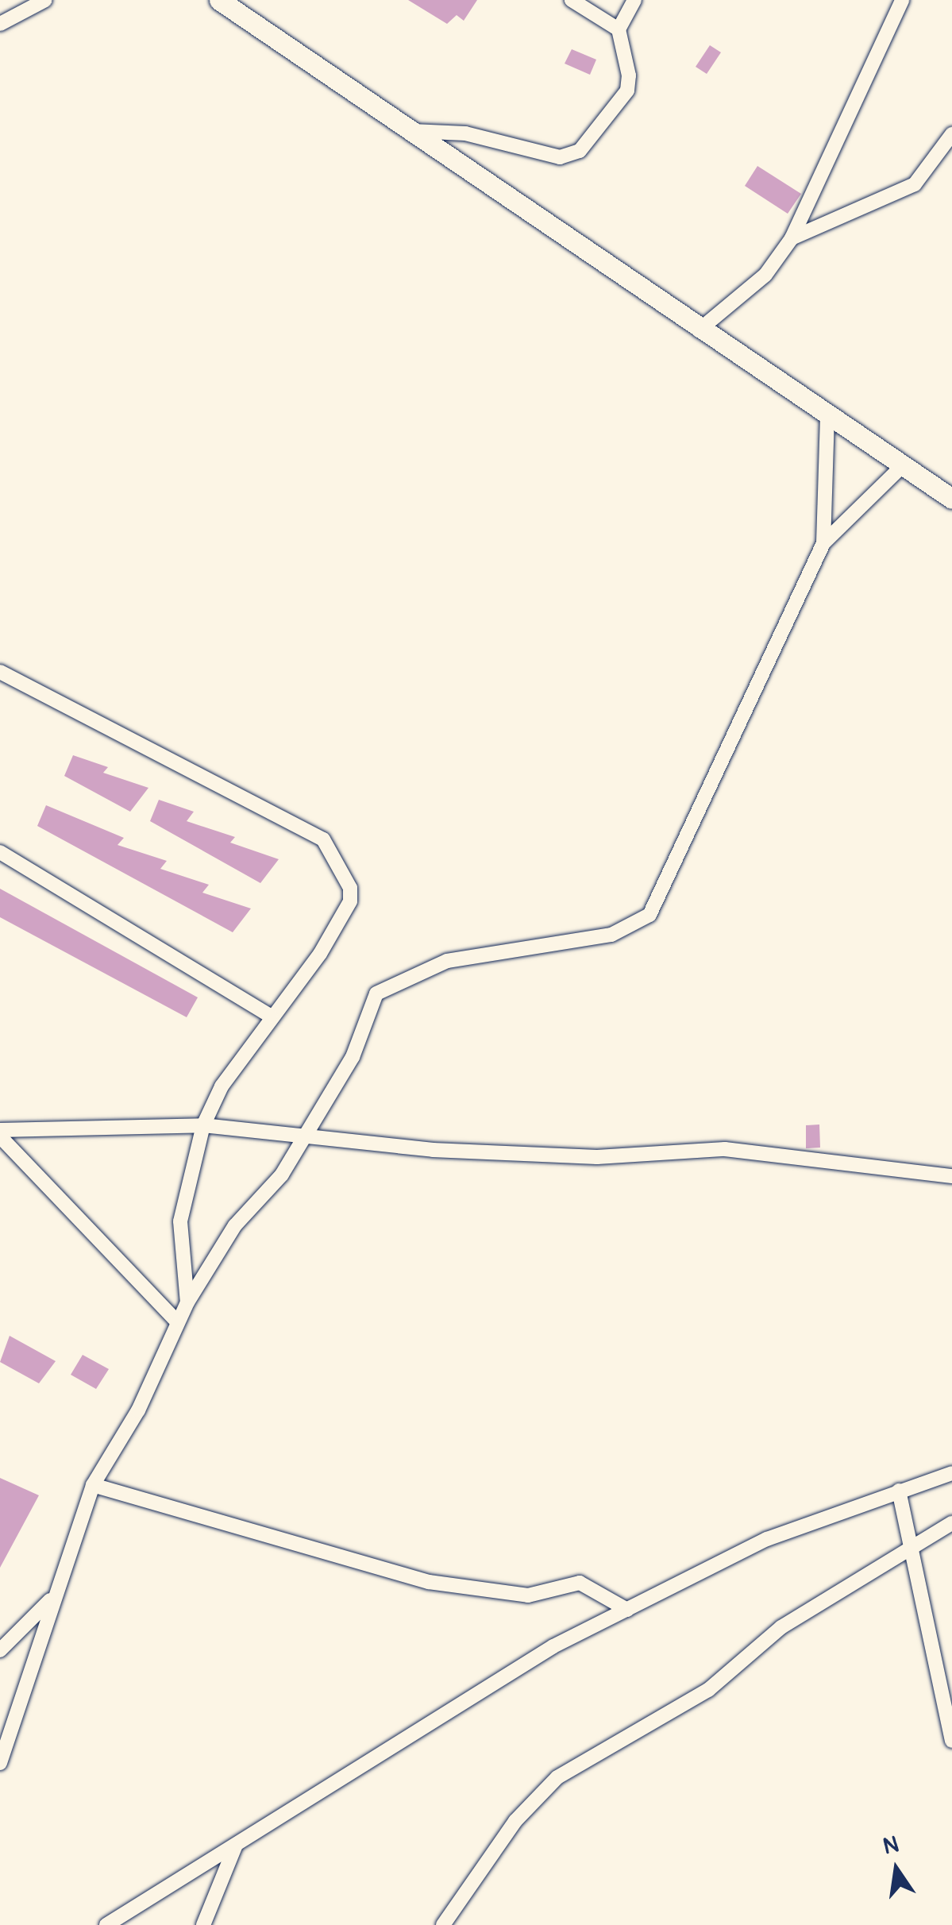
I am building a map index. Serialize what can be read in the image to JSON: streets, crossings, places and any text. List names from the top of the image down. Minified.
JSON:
{"north":"top"}
